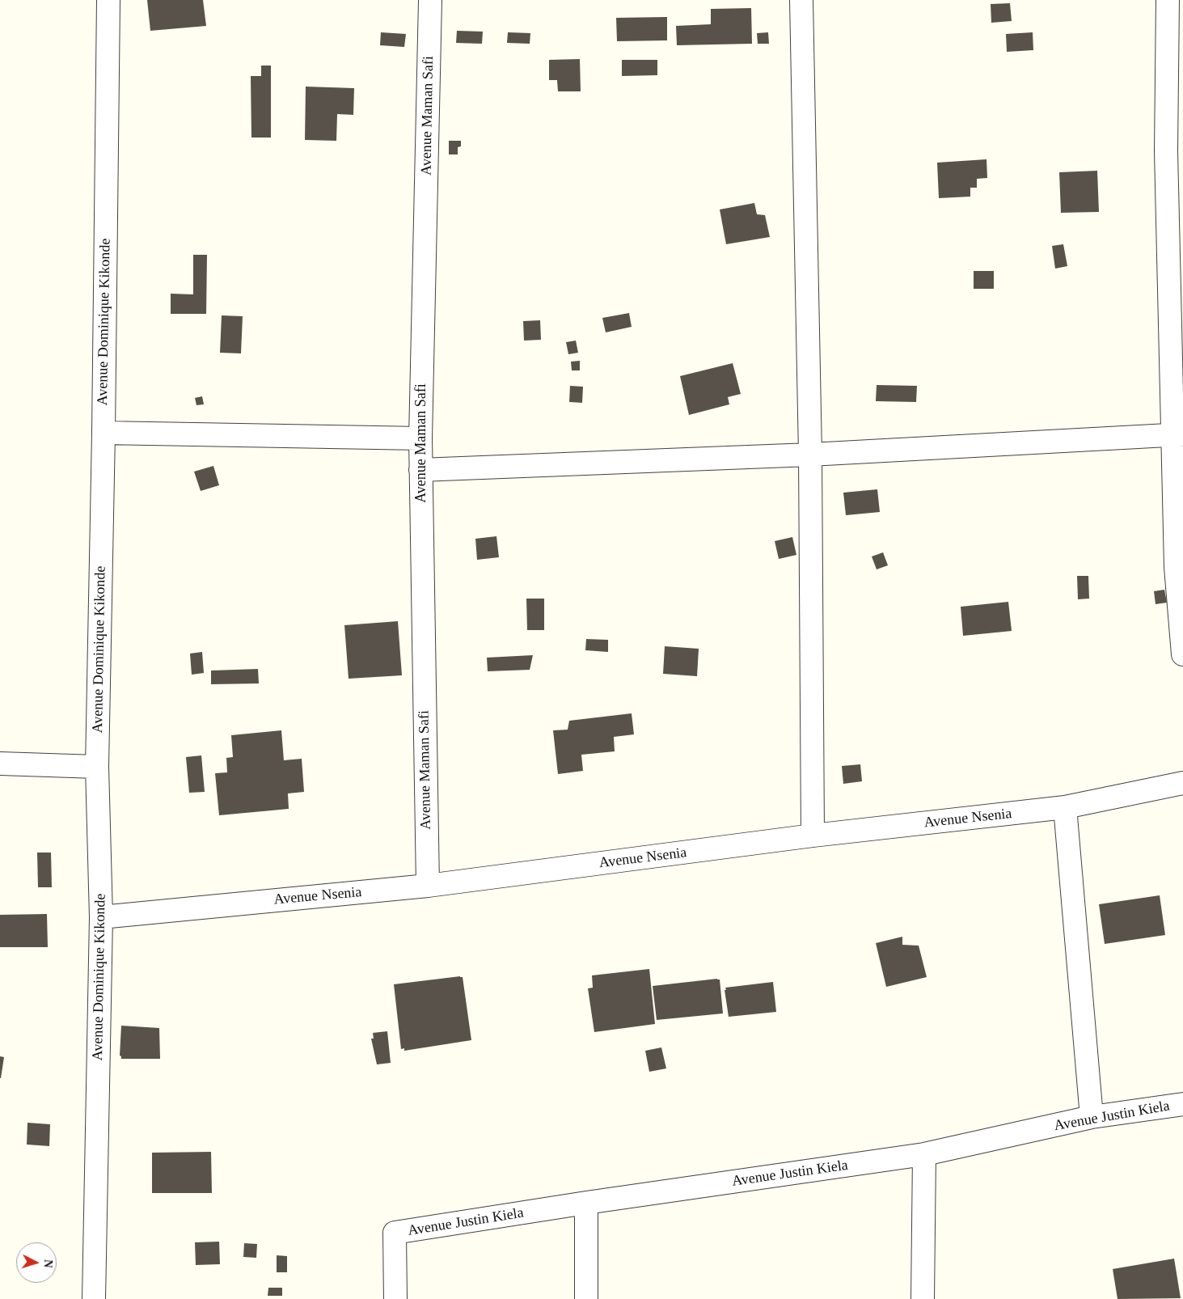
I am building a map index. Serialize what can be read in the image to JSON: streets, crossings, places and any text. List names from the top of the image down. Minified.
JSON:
{"streets":{"street":["Avenue Maman Safi","Avenue Dominique Kikonde","Avenue Nsenia","Avenue Justin Kiela"]},"crossings":[["Avenue Maman Safi","Avenue Nsenia"],["Avenue Dominique Kikonde","Avenue Nsenia"]],"north":"right"}
